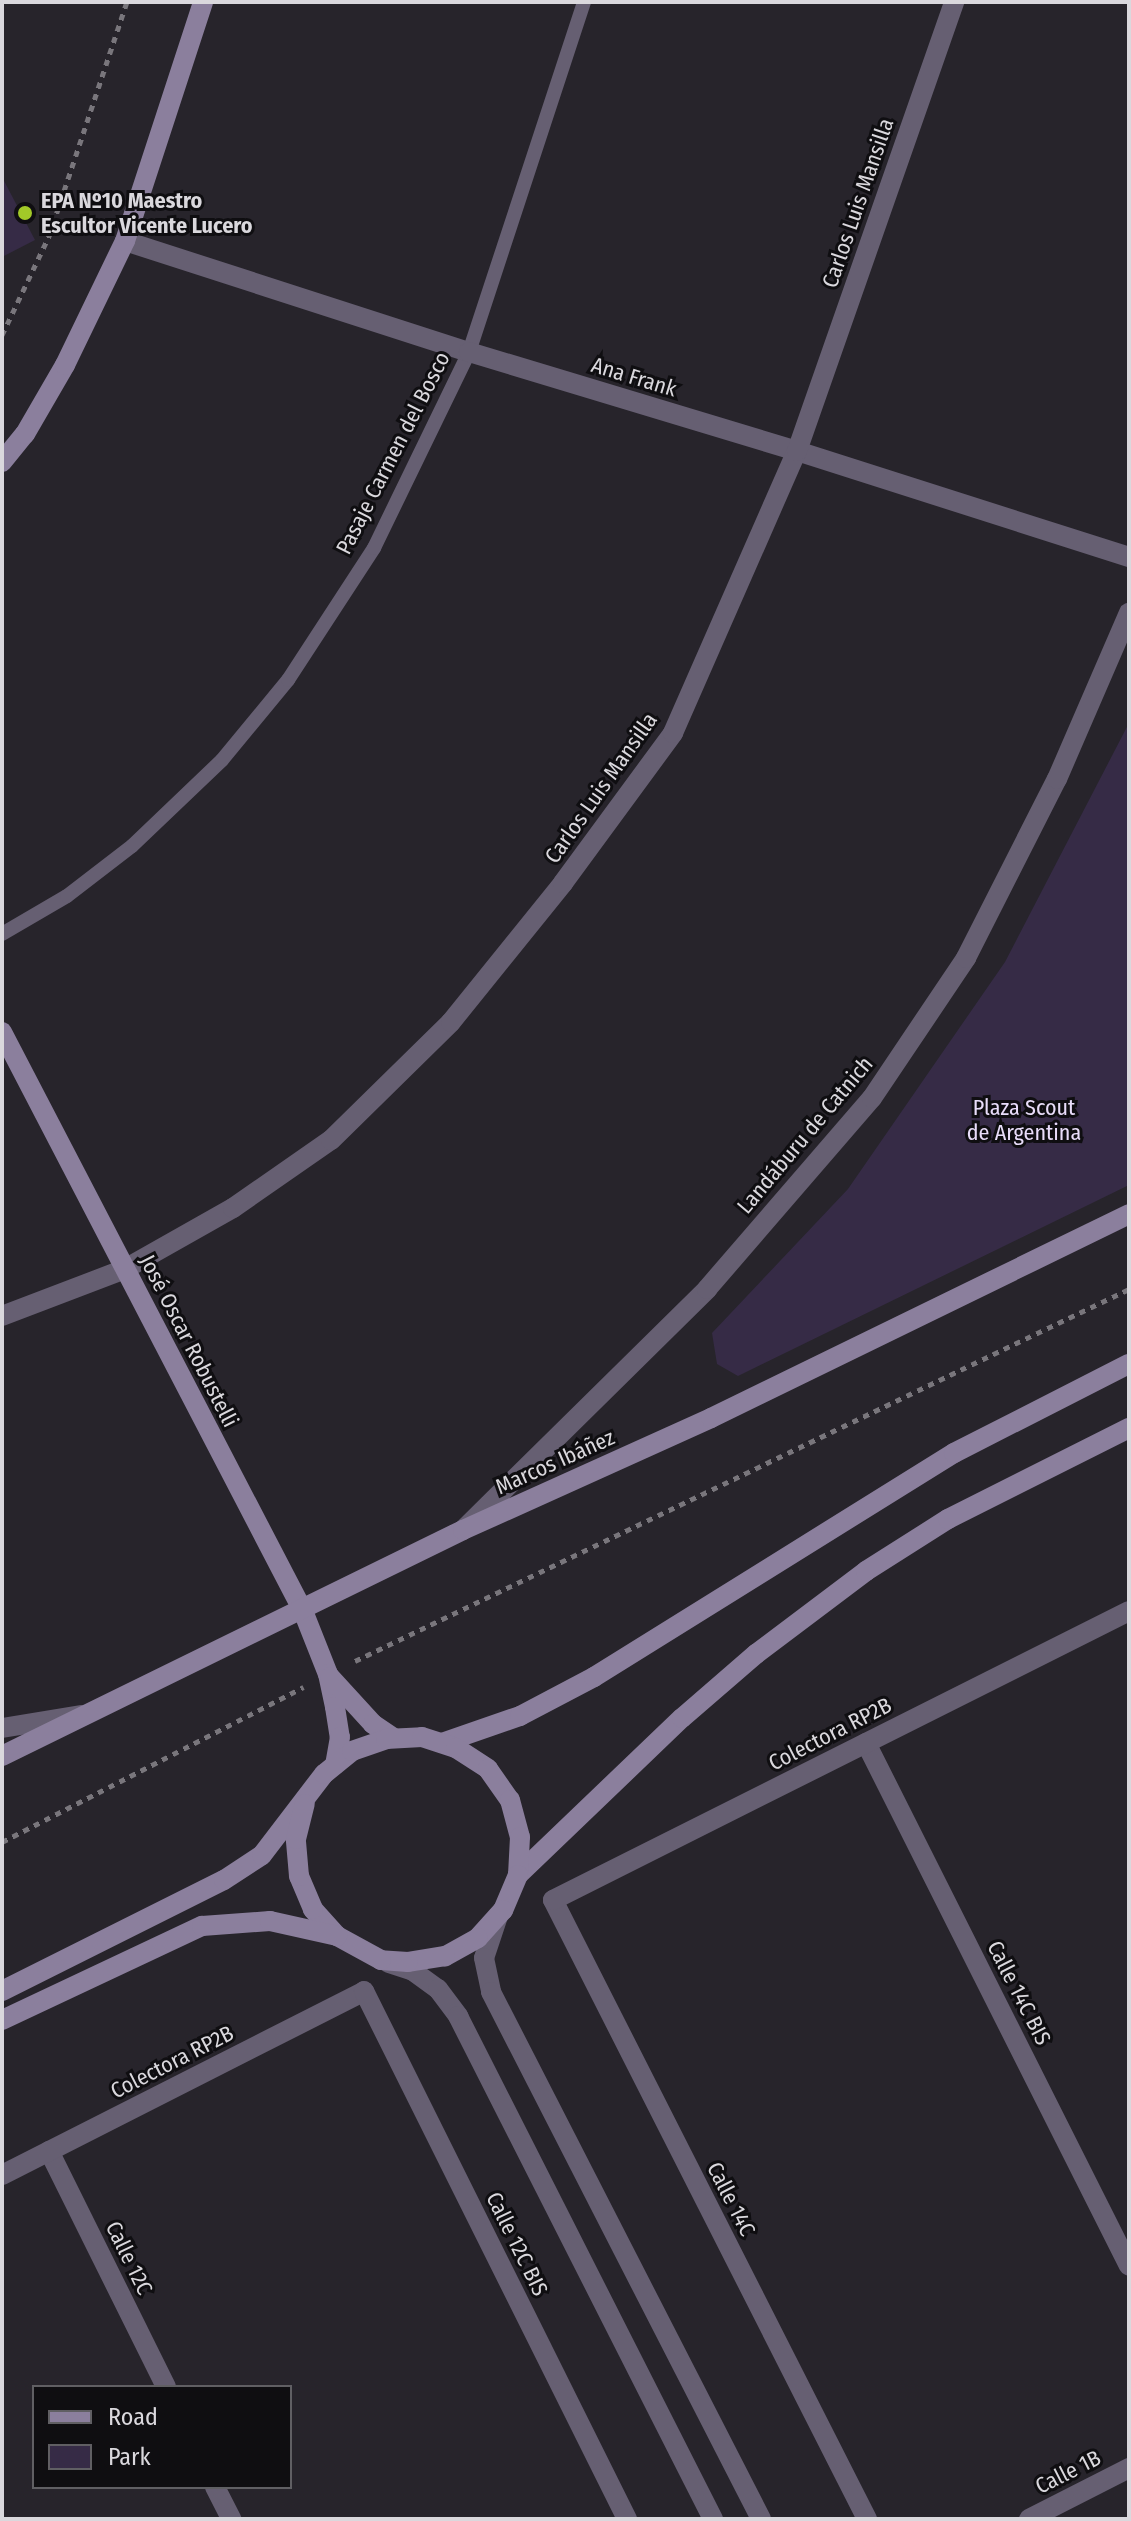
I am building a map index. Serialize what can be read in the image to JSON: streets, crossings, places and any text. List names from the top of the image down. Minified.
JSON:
{"streets":{"main road":["José Oscar Robustelli","Marcos Ibáñez"],"street":["Carlos Luis Mansilla","Ana Frank","Landáburu de Catnich","Colectora RP2B","Calle 14C BIS","Calle 14C","Calle 12C BIS","Calle 12C","Calle 1B"],"lane":["Pasaje Carmen del Bosco"]},"crossings":[["Carlos Luis Mansilla","Ana Frank"],["Carlos Luis Mansilla","José Oscar Robustelli"],["Ana Frank","Pasaje Carmen del Bosco"],["Landáburu de Catnich","Marcos Ibáñez"],["José Oscar Robustelli","Marcos Ibáñez"],["Colectora RP2B","Calle 14C BIS"],["Colectora RP2B","Calle 14C"],["Colectora RP2B","Calle 12C BIS"],["Colectora RP2B","Calle 12C"]],"parks":["Plaza Scout de Argentina"],"places":["EPA Nº10 Maestro Escultor Vicente Lucero"],"legend":["Road","Park"]}
